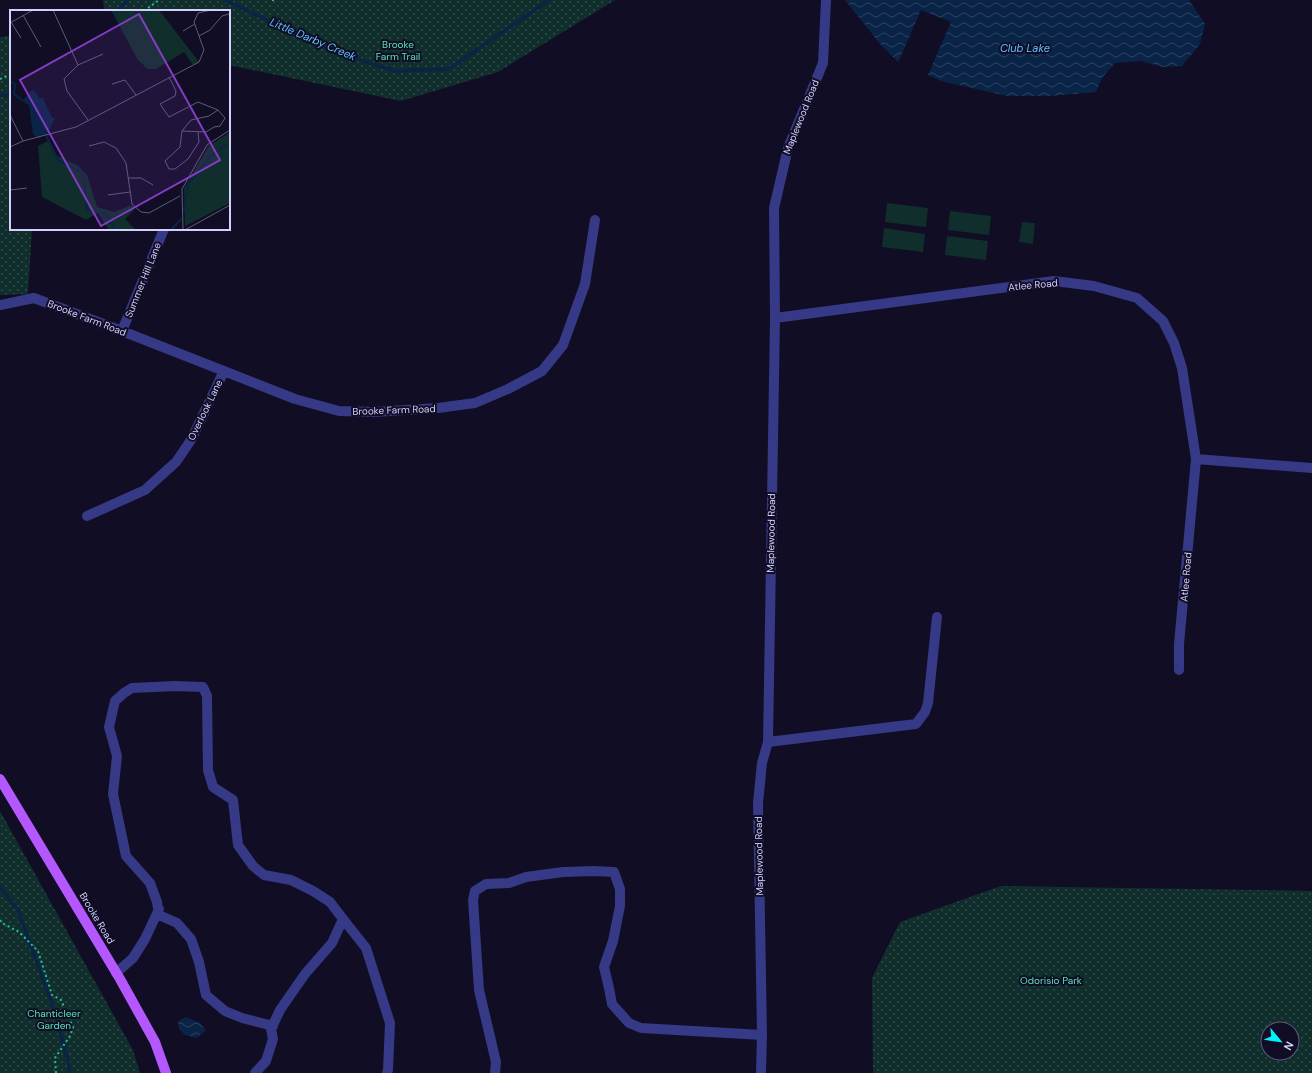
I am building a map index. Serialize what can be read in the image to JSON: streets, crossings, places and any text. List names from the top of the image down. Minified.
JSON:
{"streets":{"main road":["Brooke Road"],"street":["Maplewood Road","Summer Hill Lane","Atlee Road","Brooke Farm Road","Overlook Lane"]},"crossings":[["Maplewood Road","Atlee Road"],["Summer Hill Lane","Brooke Farm Road"],["Brooke Farm Road","Overlook Lane"]],"water":["Little Darby Creek","Club Lake"],"parks":["Brooke Farm Trail","Odorisio Park","Chanticleer Garden"],"north":"bottom right"}
